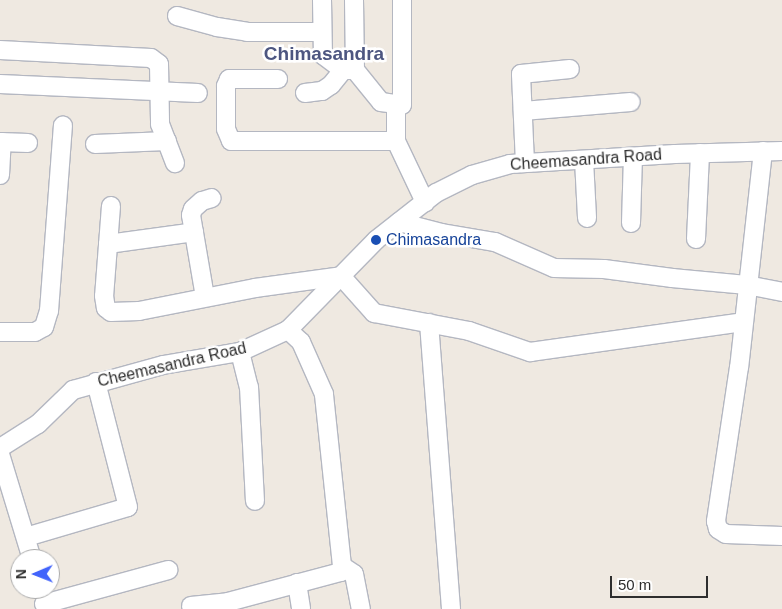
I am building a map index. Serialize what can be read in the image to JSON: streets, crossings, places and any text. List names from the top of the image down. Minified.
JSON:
{"streets":{"street":["Cheemasandra Road"]},"districts":["Chimasandra"],"places":["Chimasandra"],"scale_bar":"50 m","north":"left"}
